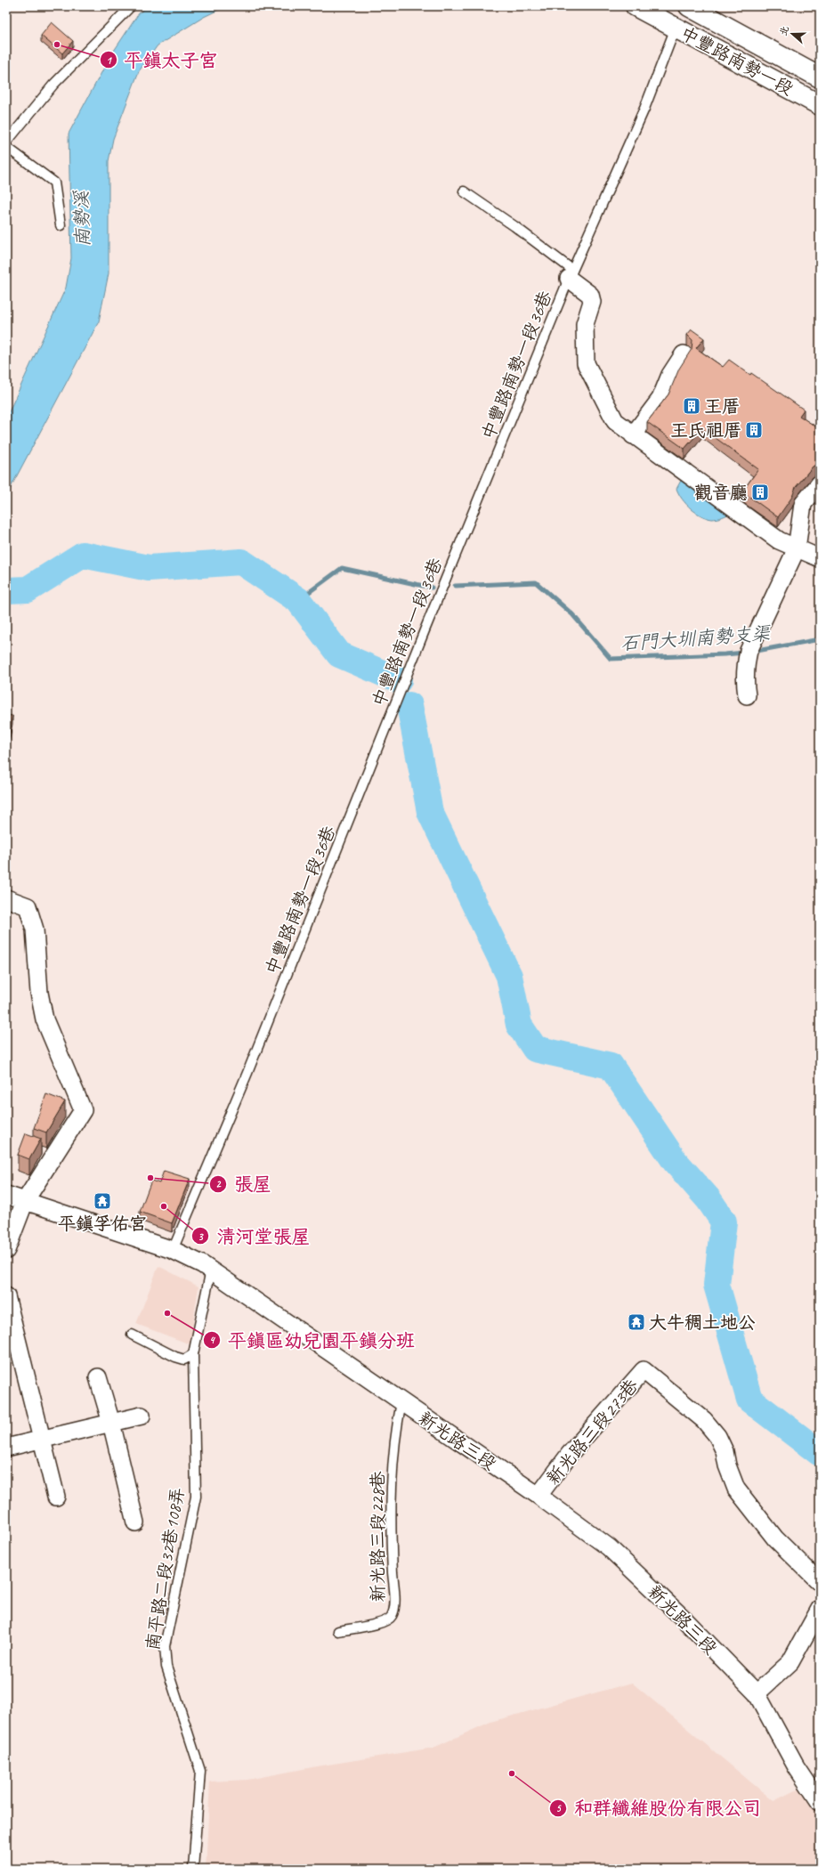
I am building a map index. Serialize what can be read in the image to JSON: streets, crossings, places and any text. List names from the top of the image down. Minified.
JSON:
{"streets":{"main road":["中豐路南勢一段"],"street":["新光路三段273巷","新光路三段"],"lane":["中豐路南勢一段36巷","新光路三段228巷","南平路二段32巷108弄"]},"crossings":[["中豐路南勢一段","中豐路南勢一段36巷"],["中豐路南勢一段36巷","新光路三段"],["新光路三段273巷","新光路三段"],["新光路三段","新光路三段228巷"],["新光路三段","南平路二段32巷108弄"]],"water":["南勢溪","石門大圳南勢支渠"],"places":{"other":["平鎮太子宮","張屋","清河堂張屋","平鎮區幼兒園平鎮分班","和群纖維股份有限公司"],"building":["王厝","王氏祖厝","觀音廳"],"temple":["平鎮孚佑宮","大牛稠土地公"]},"north":"left"}
